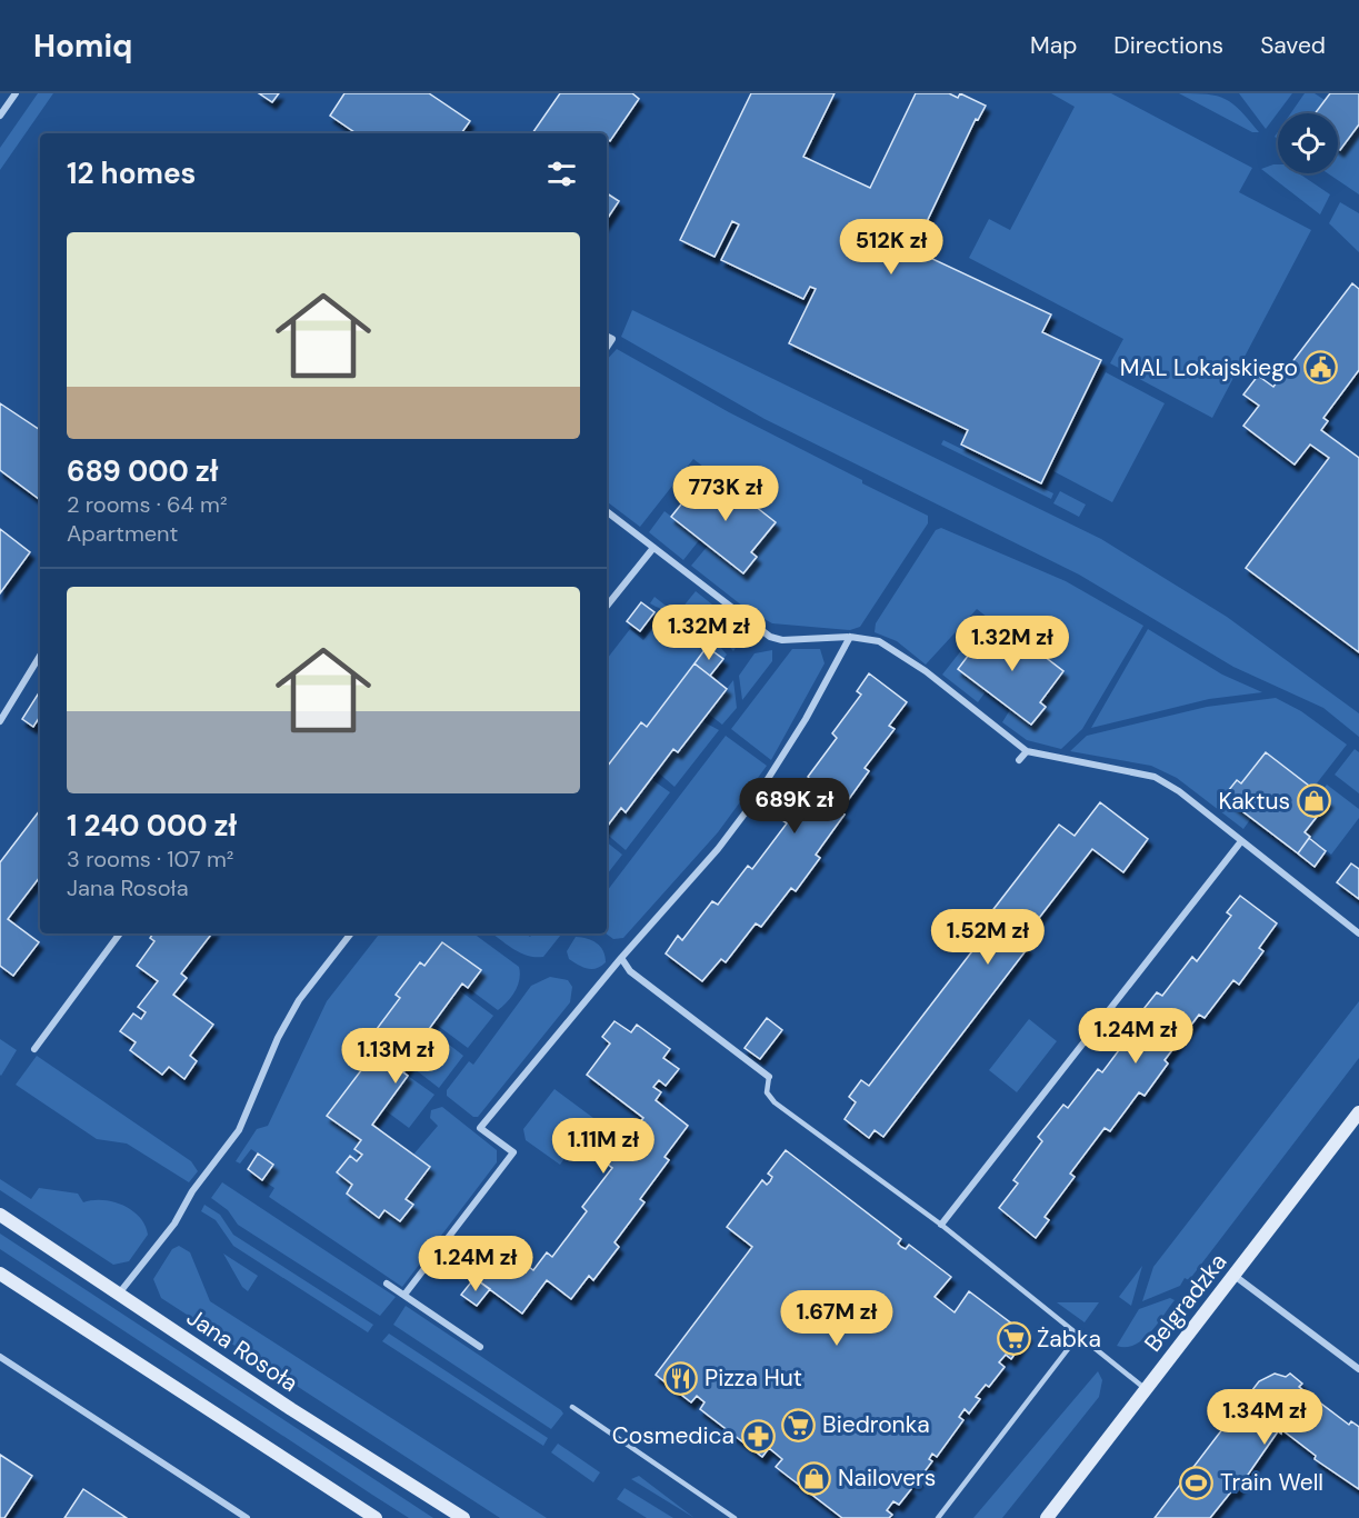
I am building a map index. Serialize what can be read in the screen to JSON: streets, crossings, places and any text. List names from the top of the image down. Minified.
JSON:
{"streets":{"street":["Belgradzka","Jana Rosoła"]},"places":{"public building":["MAL Lokajskiego"],"shop":["Kaktus","Nailovers"],"supermarket":["Żabka","Biedronka"],"restaurant":["Pizza Hut"],"pharmacy":["Cosmedica"],"sports":["Train Well"]},"page":{"header":"Homiq","nav":["Map","Directions","Saved"],"heading":"12 homes","list":[{"name":"689 000 zł","note":"2 rooms · 64 m² · Apartment"},{"name":"1 240 000 zł","note":"3 rooms · 107 m² · Jana Rosoła"}],"price":["512K zł","773K zł","1.32M zł","1.32M zł","689K zł","1.52M zł","1.24M zł","1.13M zł","1.11M zł","1.24M zł","1.67M zł","1.34M zł"]}}
